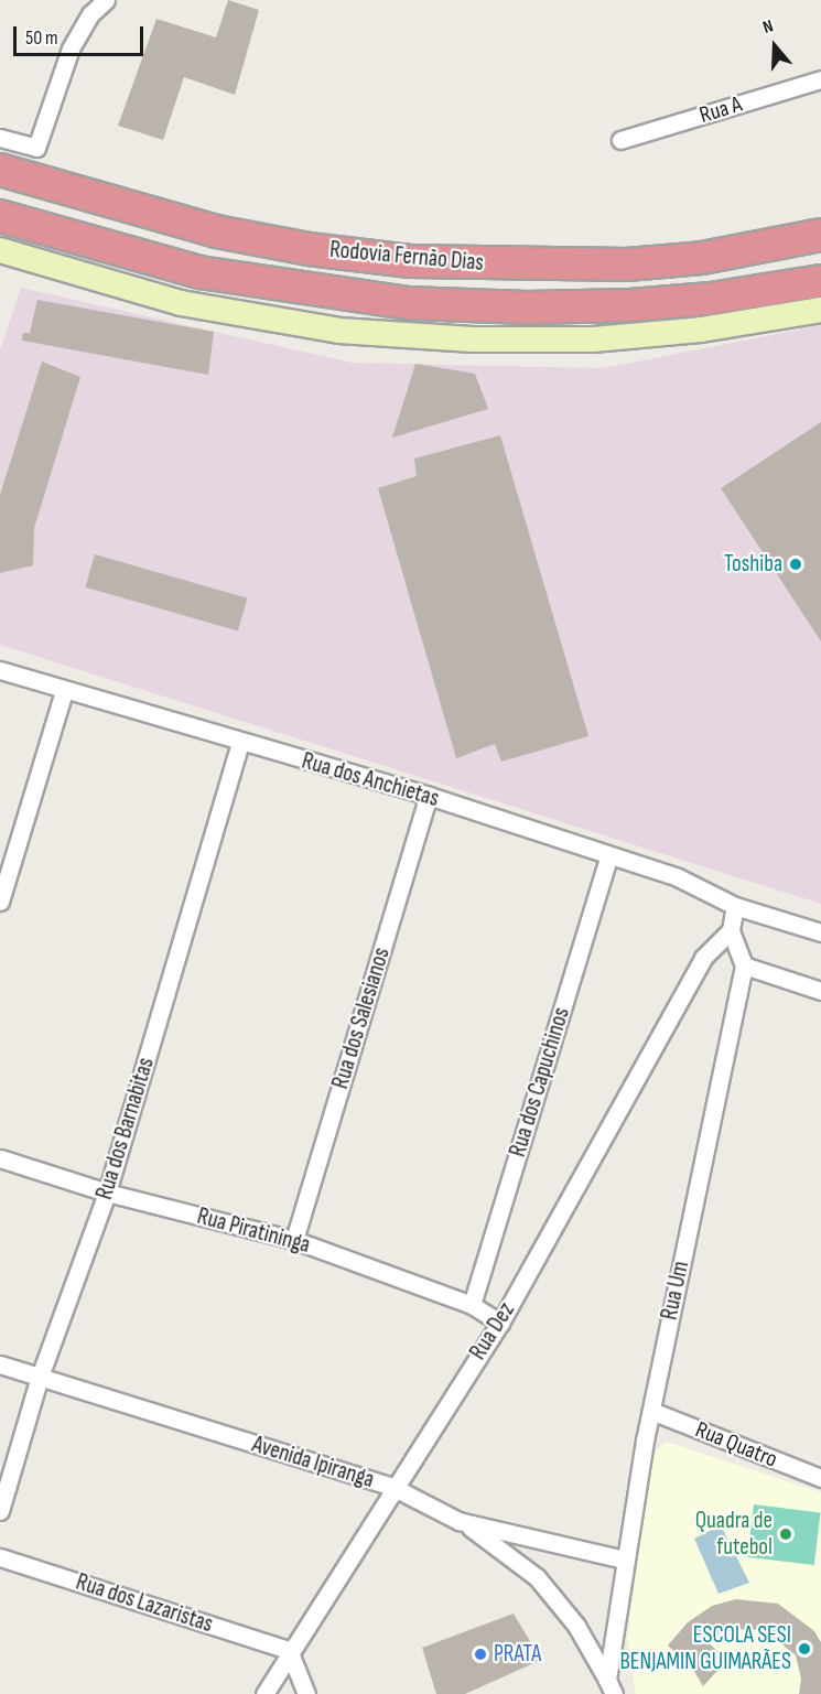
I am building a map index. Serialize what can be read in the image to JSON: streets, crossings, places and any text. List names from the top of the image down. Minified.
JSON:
{"streets":{"highway":["Rodovia Fernão Dias"],"street":["Rua A","Rua dos Anchietas","Rua dos Salesianos","Rua dos Capuchinos","Rua dos Barnabitas","Rua Piratininga","Rua Um","Rua Dez","Rua Quatro","Avenida Ipiranga","Rua dos Lazaristas"]},"crossings":[["Rua dos Anchietas","Rua dos Salesianos"],["Rua dos Anchietas","Rua dos Capuchinos"],["Rua dos Anchietas","Rua dos Barnabitas"],["Rua dos Salesianos","Rua Piratininga"],["Rua dos Capuchinos","Rua Piratininga"],["Rua dos Barnabitas","Rua Piratininga"],["Rua dos Barnabitas","Avenida Ipiranga"],["Rua Piratininga","Rua Dez"],["Rua Um","Rua Quatro"],["Rua Um","Avenida Ipiranga"],["Rua Dez","Avenida Ipiranga"],["Rua Dez","Rua dos Lazaristas"]],"places":["Toshiba","Quadra de futebol","ESCOLA SESI BENJAMIN GUIMARÃES","PRATA"],"scale_bar":"50 m","north":"top"}
